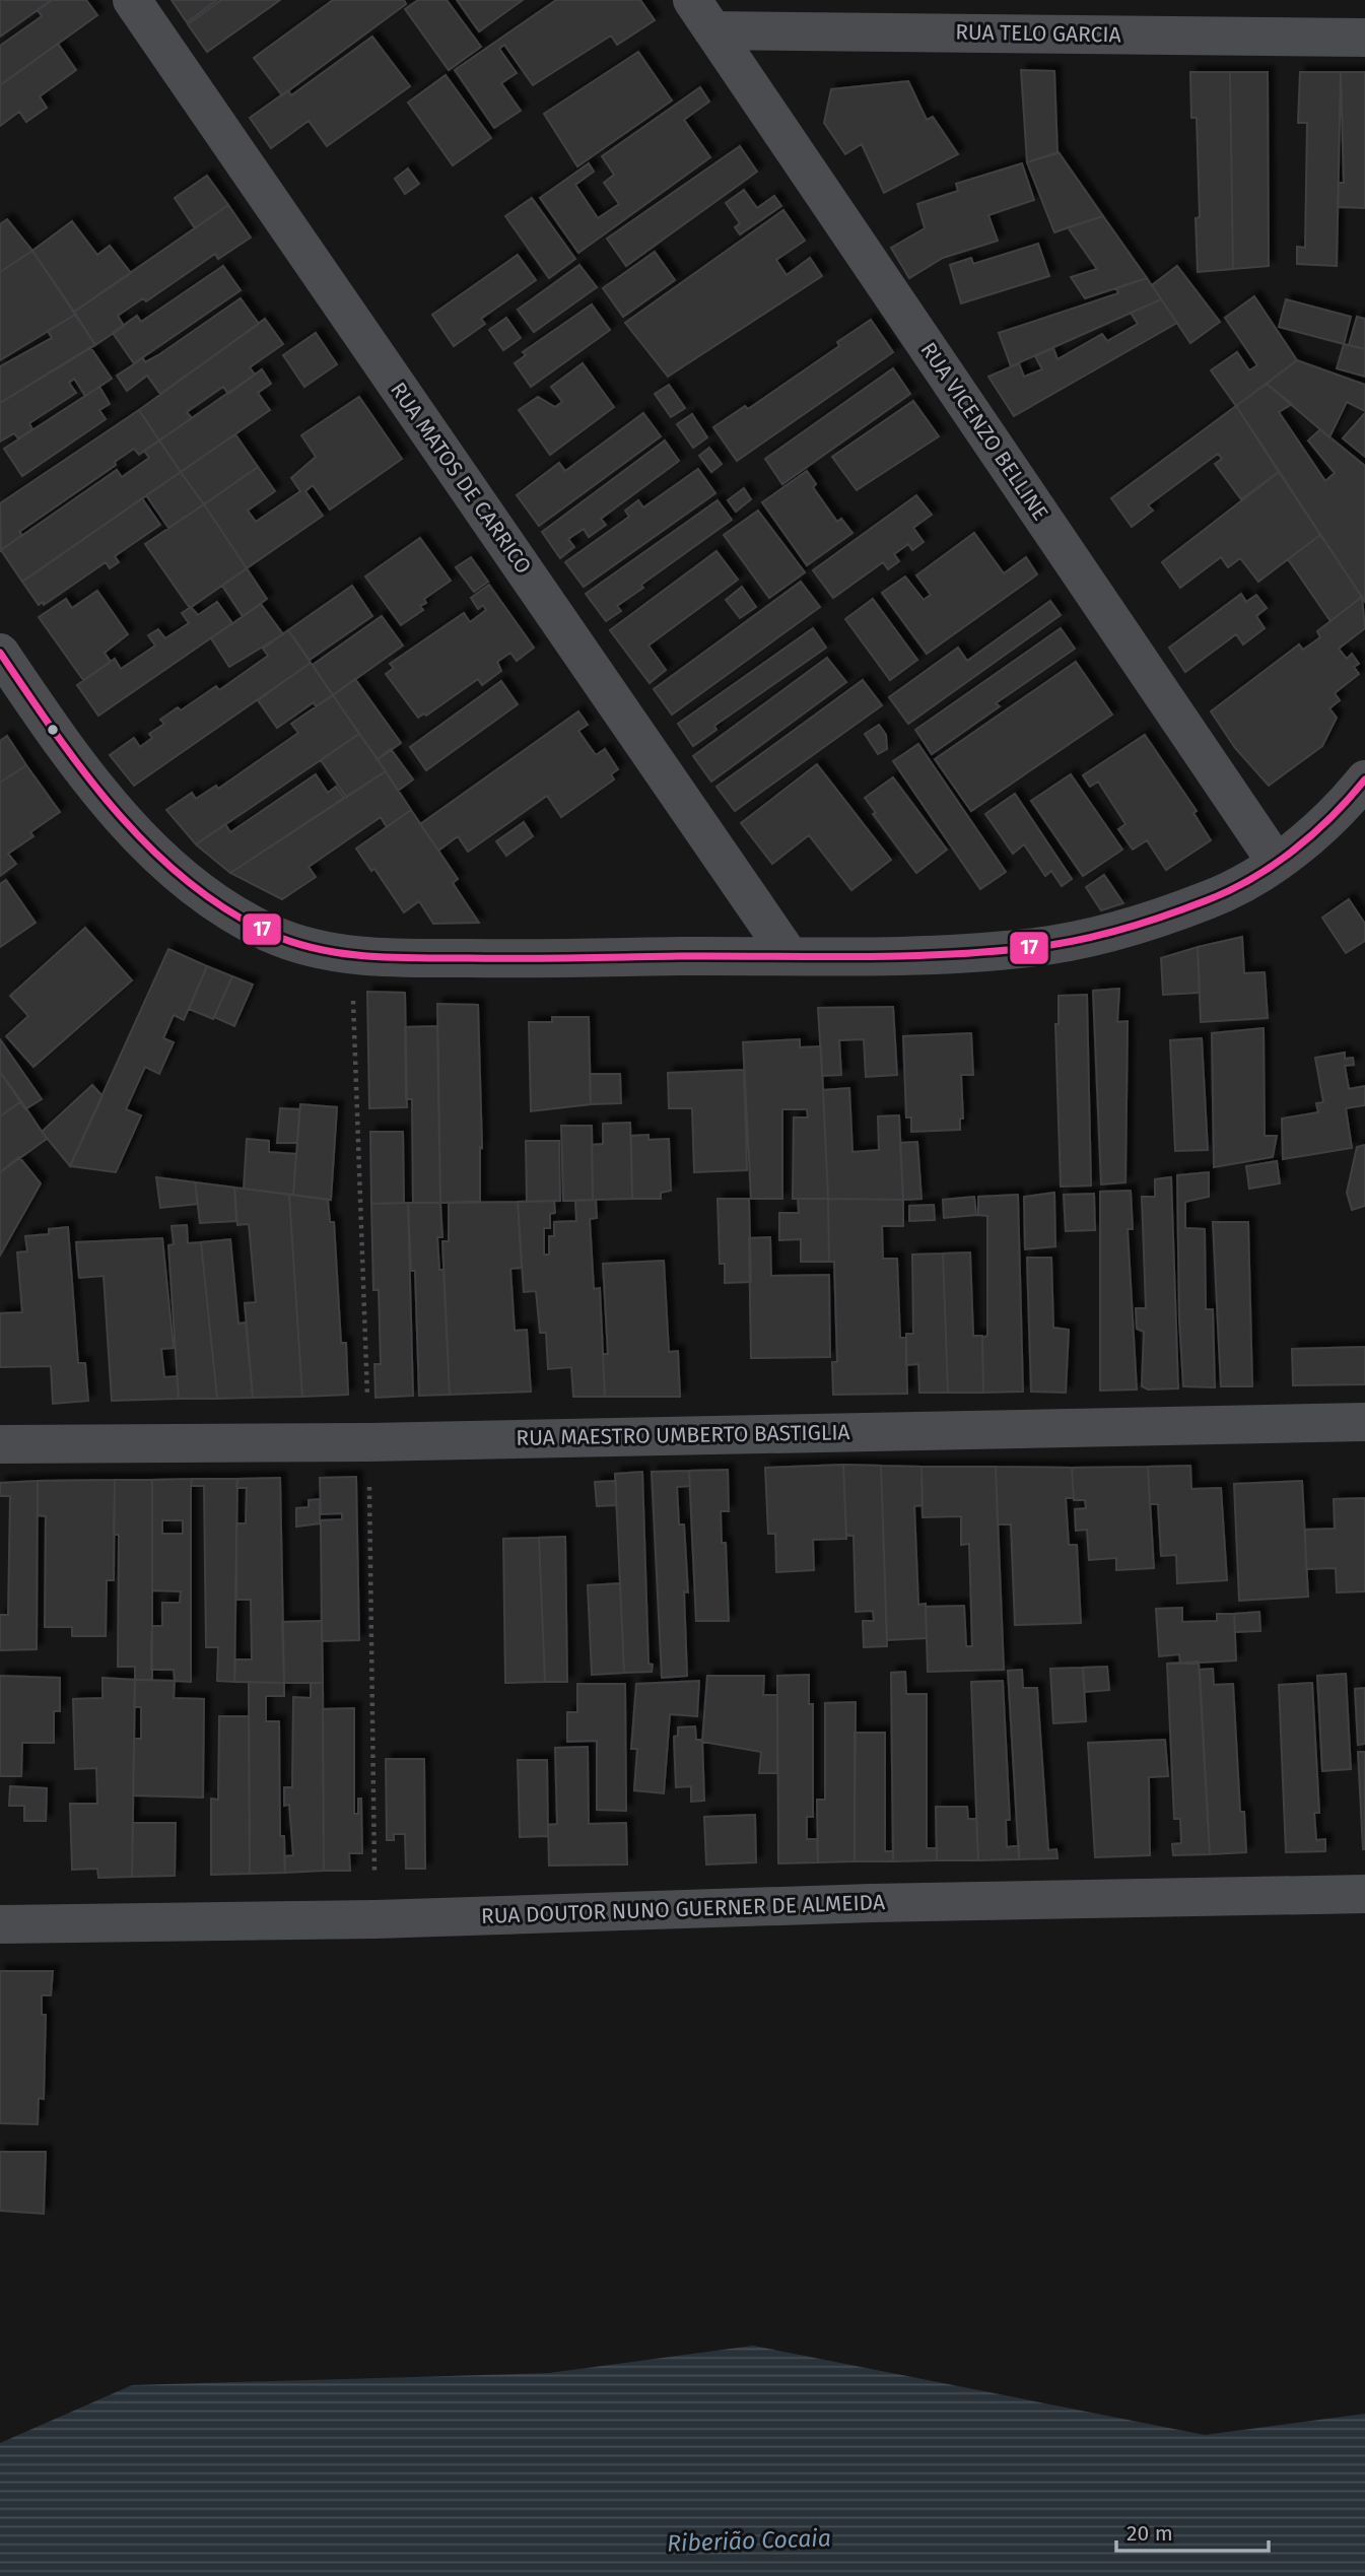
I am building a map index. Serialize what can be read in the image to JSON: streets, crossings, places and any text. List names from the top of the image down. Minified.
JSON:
{"streets":{"street":["RUA TELO GARCIA","RUA VICENZO BELLINE","RUA MATOS DE CARRICO","RUA MAESTRO UMBERTO BASTIGLIA","RUA DOUTOR NUNO GUERNER DE ALMEIDA"]},"crossings":[["RUA TELO GARCIA","RUA VICENZO BELLINE"]],"water":["Riberião Cocaia"],"lines":["transit line 17"],"scale_bar":"20 m"}
